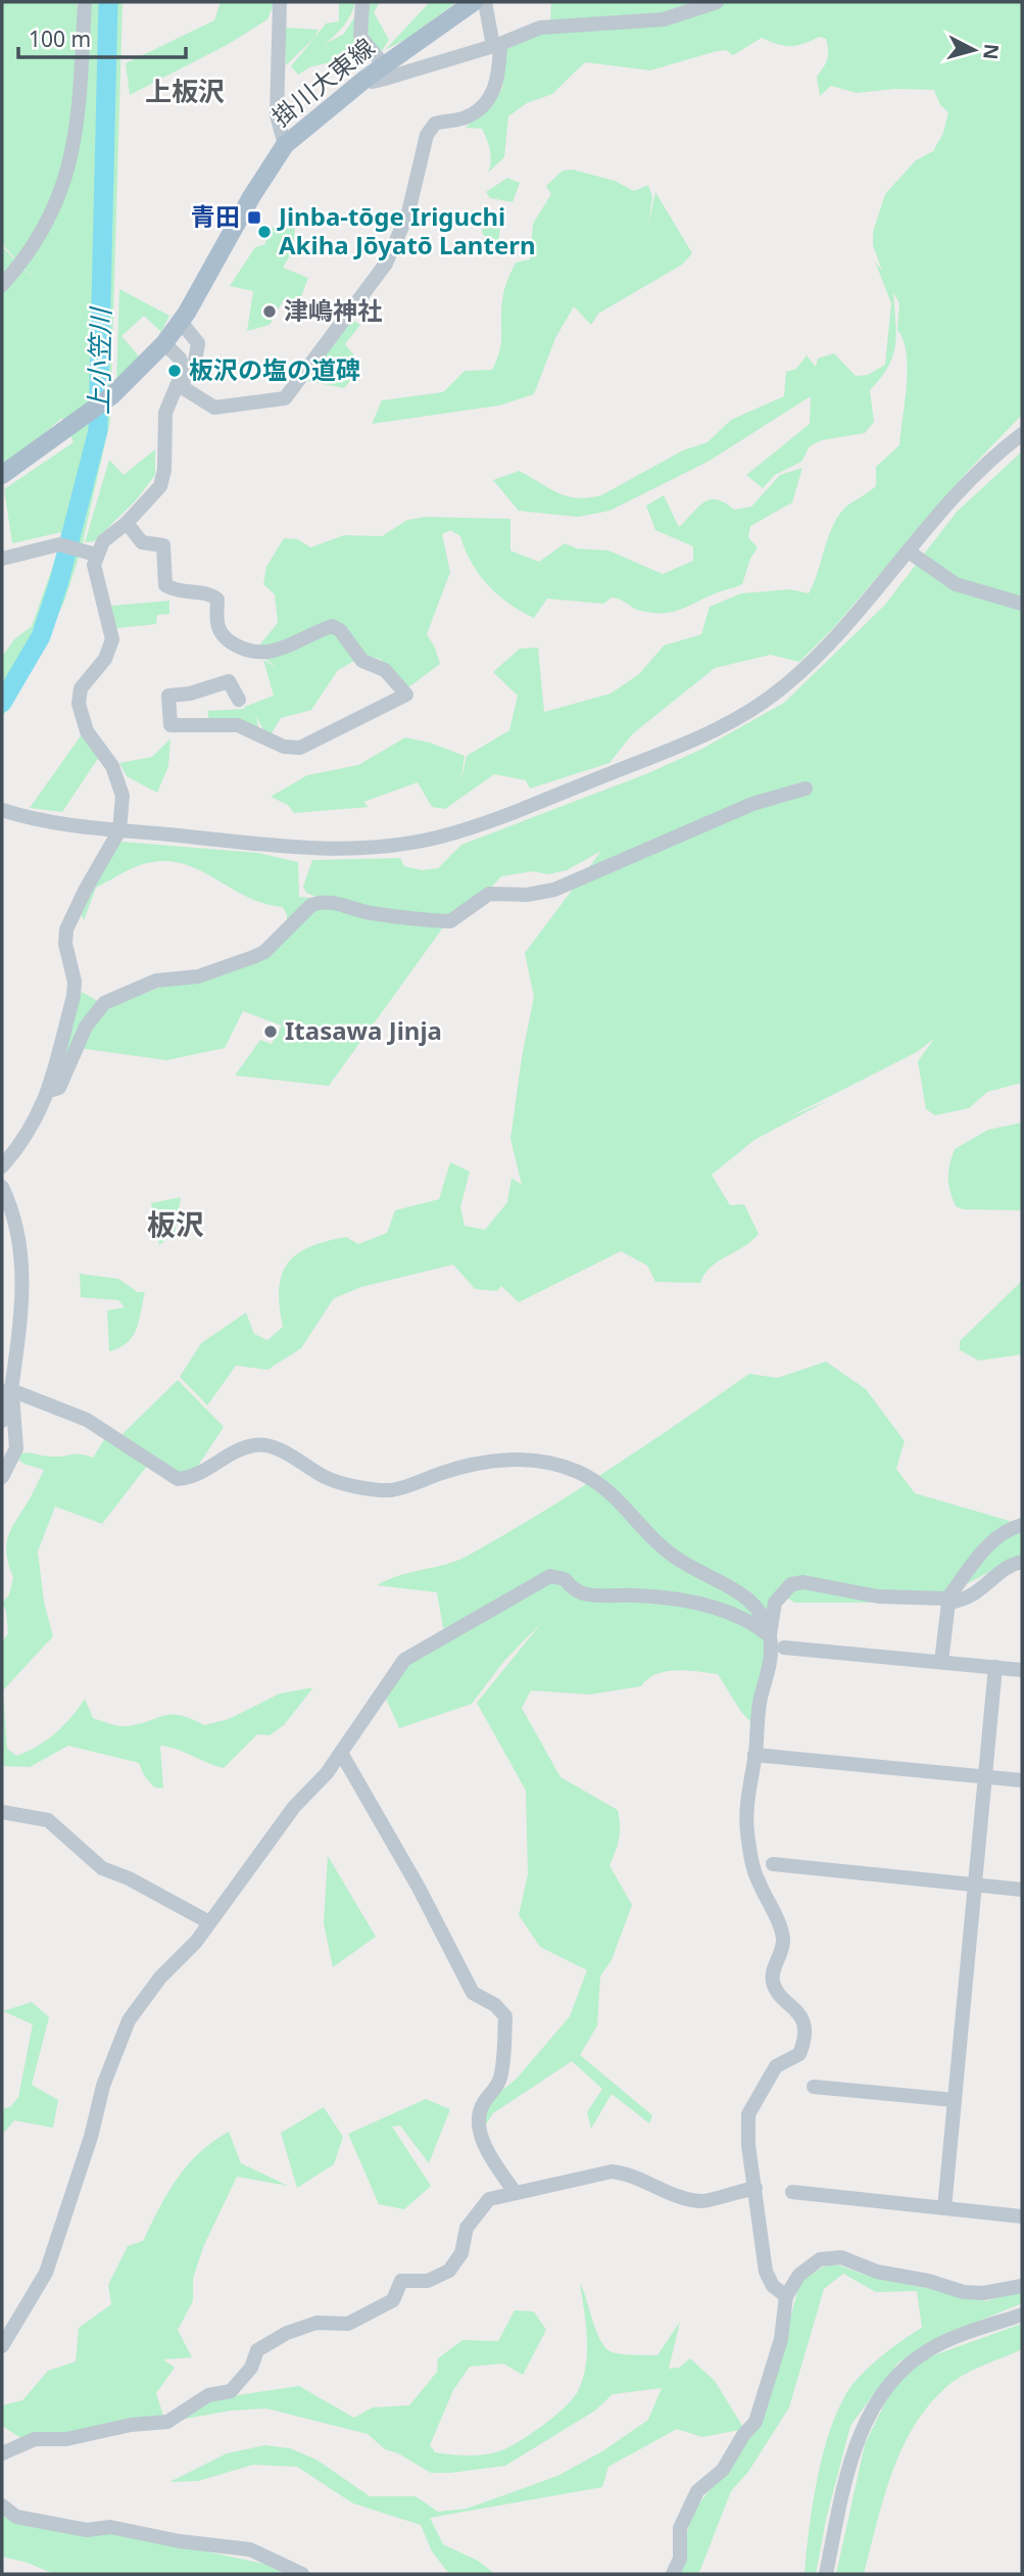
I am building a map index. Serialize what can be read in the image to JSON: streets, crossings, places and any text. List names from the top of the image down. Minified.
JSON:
{"streets":{"main road":["掛川大東線"]},"districts":["上板沢","板沢"],"water":["上小笠川"],"places":{"transit":["青田"],"other":["Jinba-tōge Iriguchi Akiha Jōyatō Lantern","津嶋神社","板沢の塩の道碑","Itasawa Jinja"]},"scale_bar":"100 m","north":"right"}
